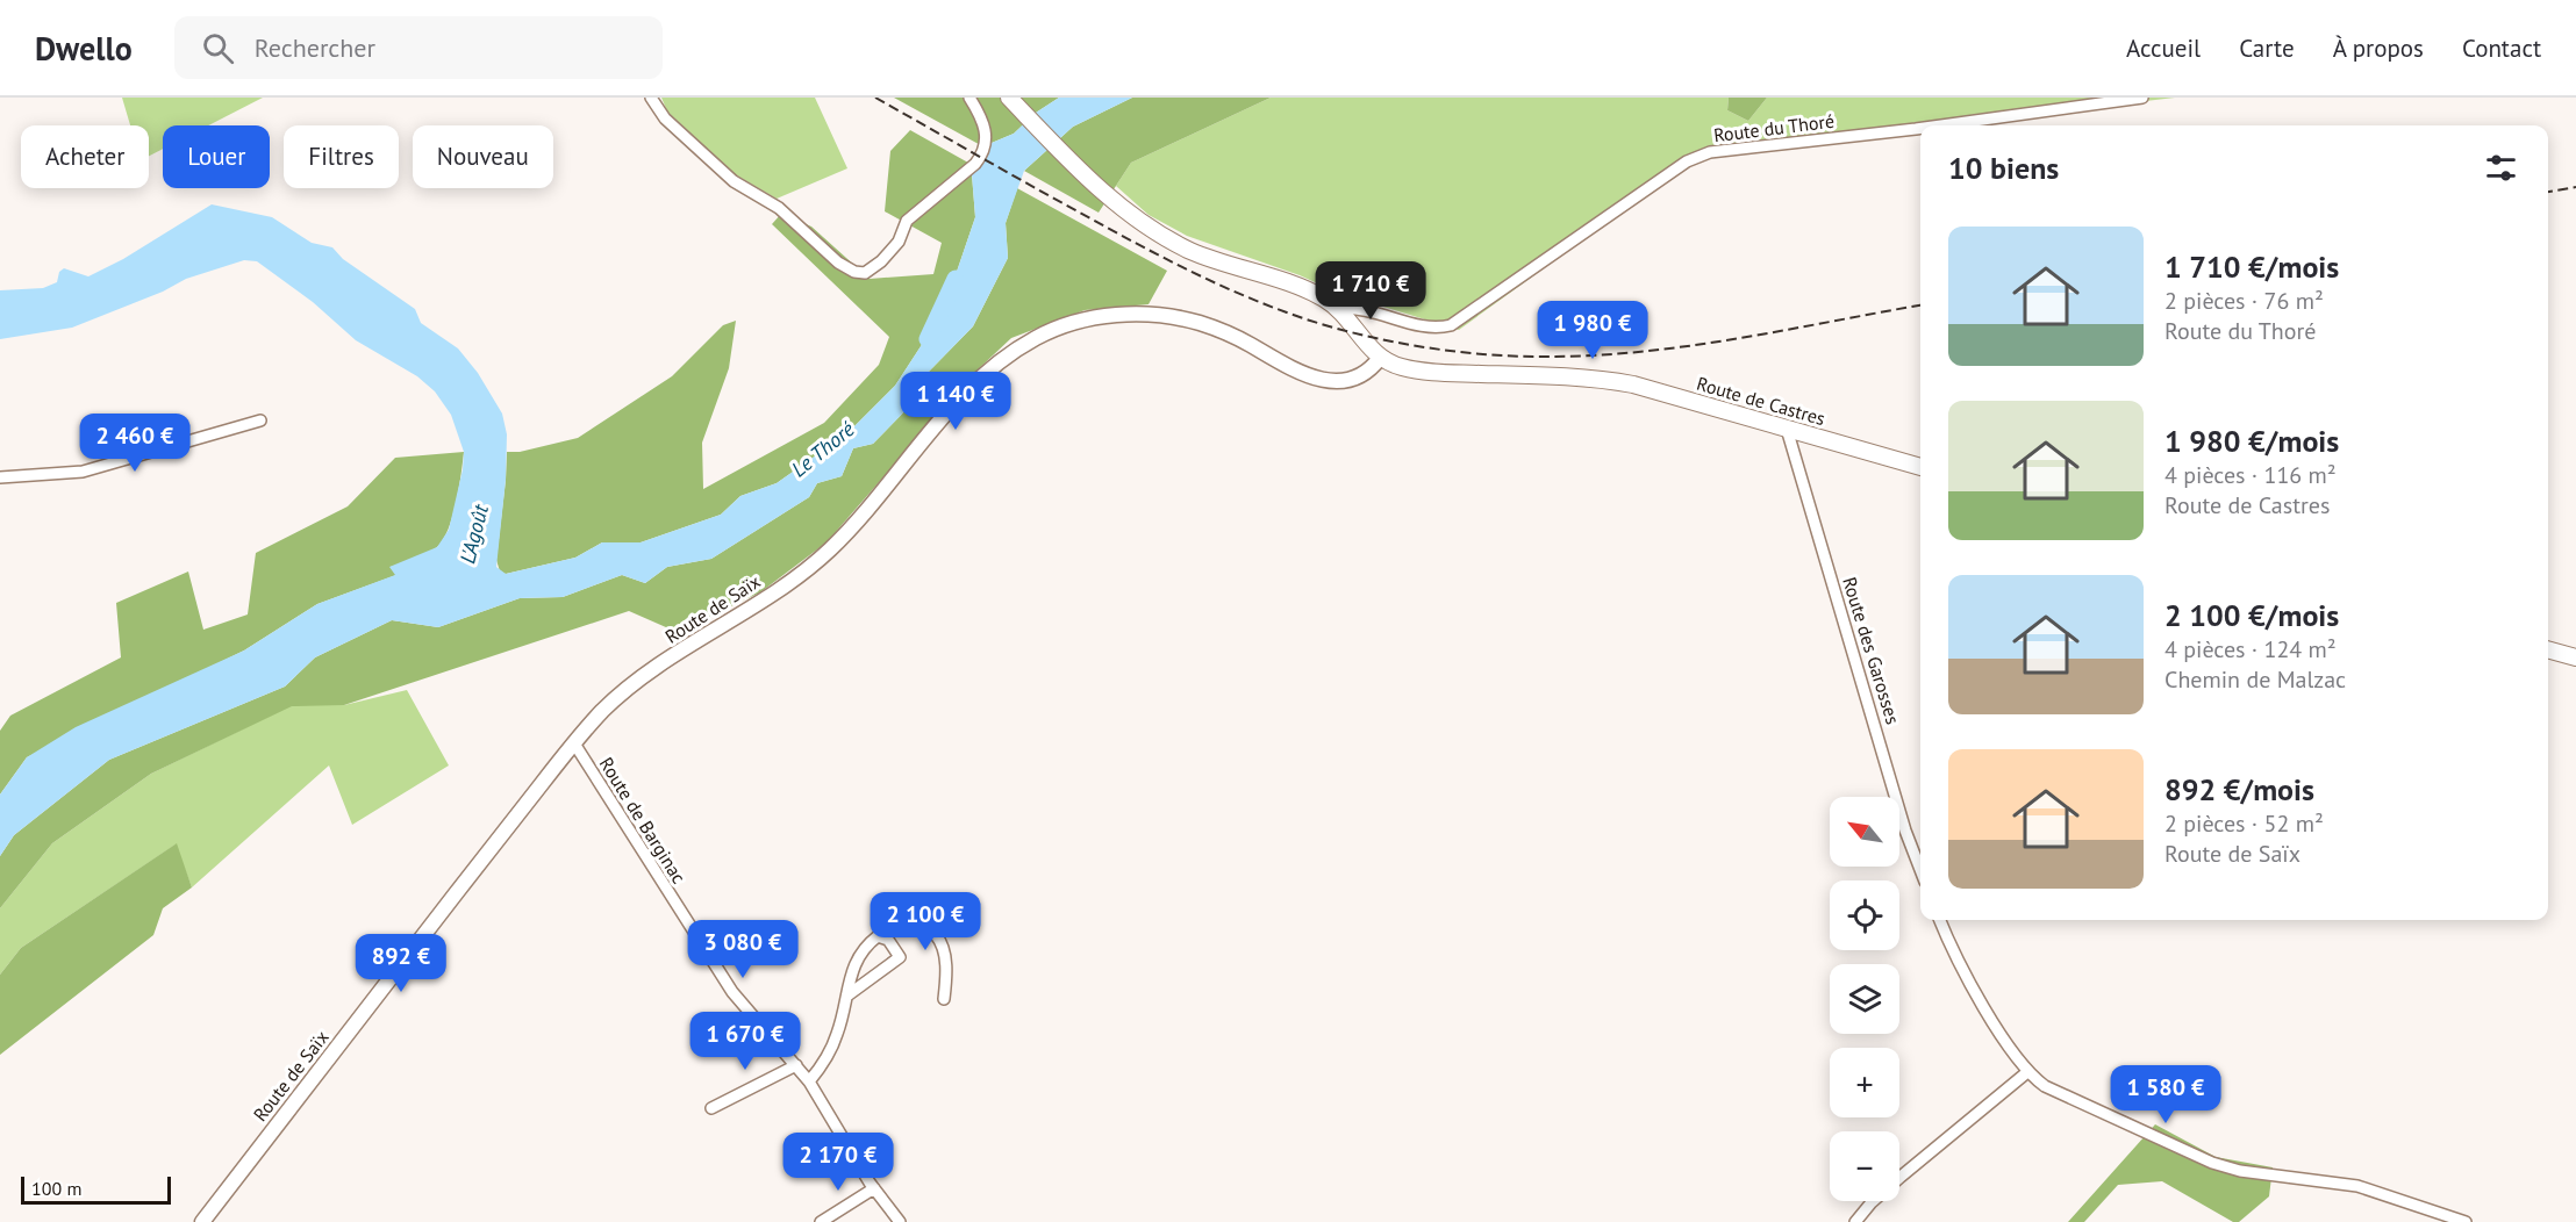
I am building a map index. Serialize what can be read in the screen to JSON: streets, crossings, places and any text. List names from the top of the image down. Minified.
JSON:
{"streets":{"main road":["Route de Castres"],"street":["Route du Thoré","Route de Saïx","Route des Garosses","Route de Barginac"]},"crossings":[["Route de Castres","Route de Saïx"],["Route de Castres","Route des Garosses"],["Route de Saïx","Route de Barginac"]],"water":["Le Thoré","L'Agoût"],"scale_bar":"100 m","north":"top left","page":{"header":"Dwello","search":"Rechercher","nav":["Accueil","Carte","À propos","Contact"],"chip":["Acheter","Louer","Filtres","Nouveau"],"heading":"10 biens","list":[{"name":"1 710 €/mois","note":"2 pièces · 76 m² · Route du Thoré"},{"name":"1 980 €/mois","note":"4 pièces · 116 m² · Route de Castres"},{"name":"2 100 €/mois","note":"4 pièces · 124 m² · Chemin de Malzac"},{"name":"892 €/mois","note":"2 pièces · 52 m² · Route de Saïx"}],"price":["1 710 €","1 980 €","1 140 €","2 460 €","2 100 €","3 080 €","892 €","1 670 €","1 580 €","2 170 €"],"map_buttons":["+","−"],"scale":"100 m"}}
